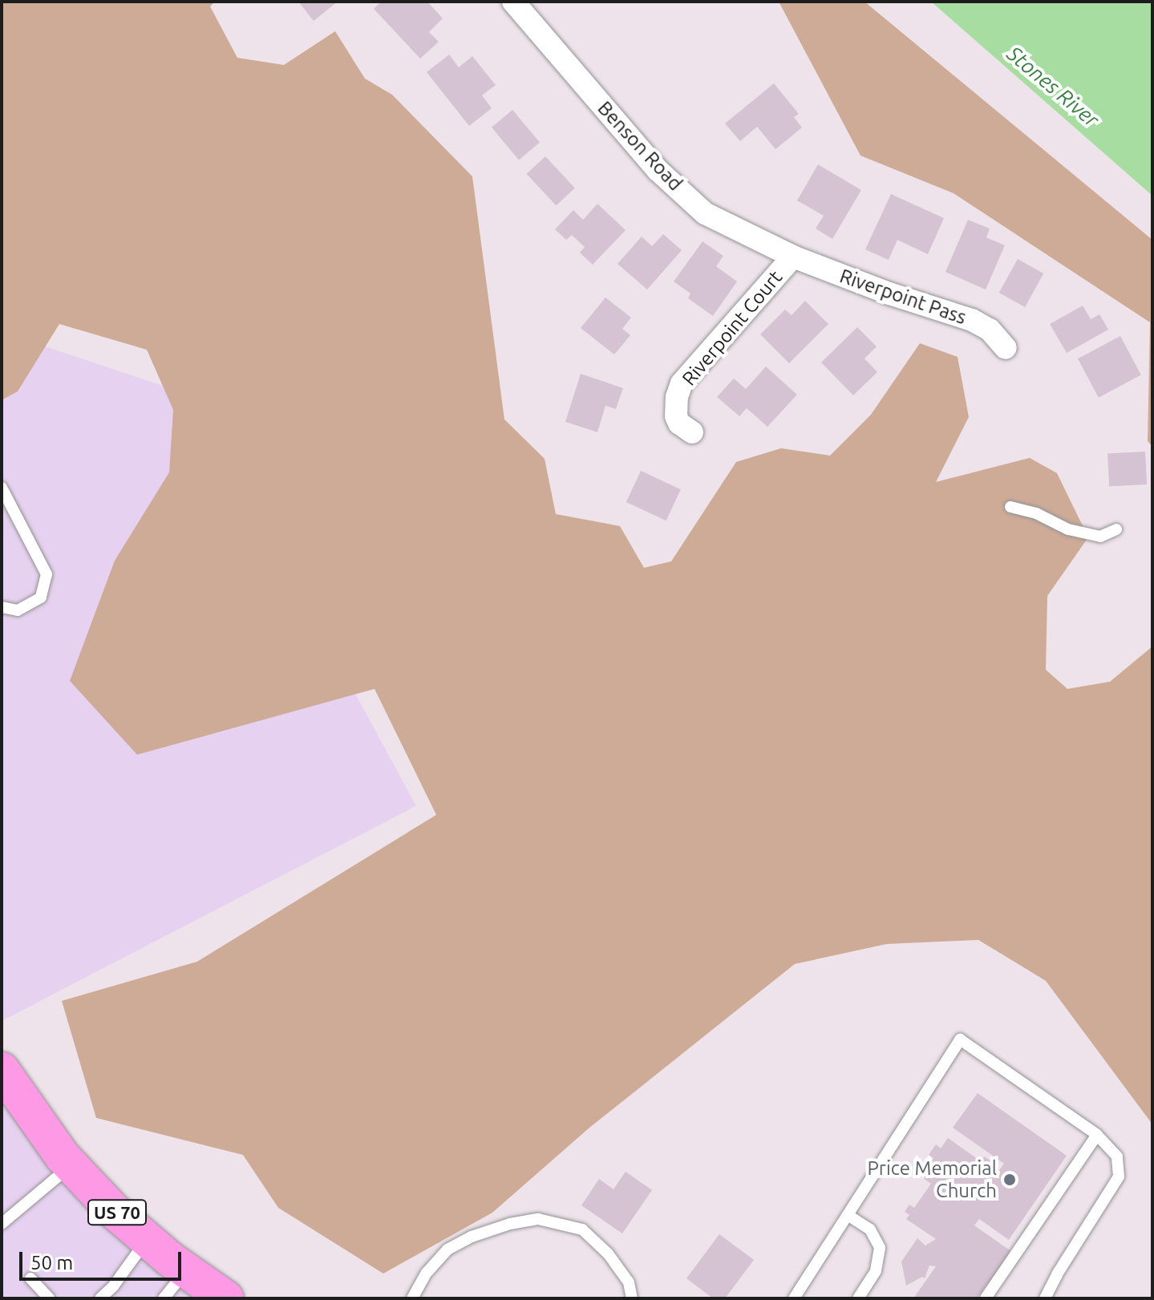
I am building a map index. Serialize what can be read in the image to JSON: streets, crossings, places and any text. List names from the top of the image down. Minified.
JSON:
{"streets":{"main road":["US 70"],"street":["Benson Road","Riverpoint Pass","Riverpoint Court"]},"crossings":[["Benson Road","Riverpoint Pass"],["Benson Road","Riverpoint Court"],["Riverpoint Pass","Riverpoint Court"]],"water":["Stones River"],"places":["Price Memorial Church"],"scale_bar":"50 m"}
